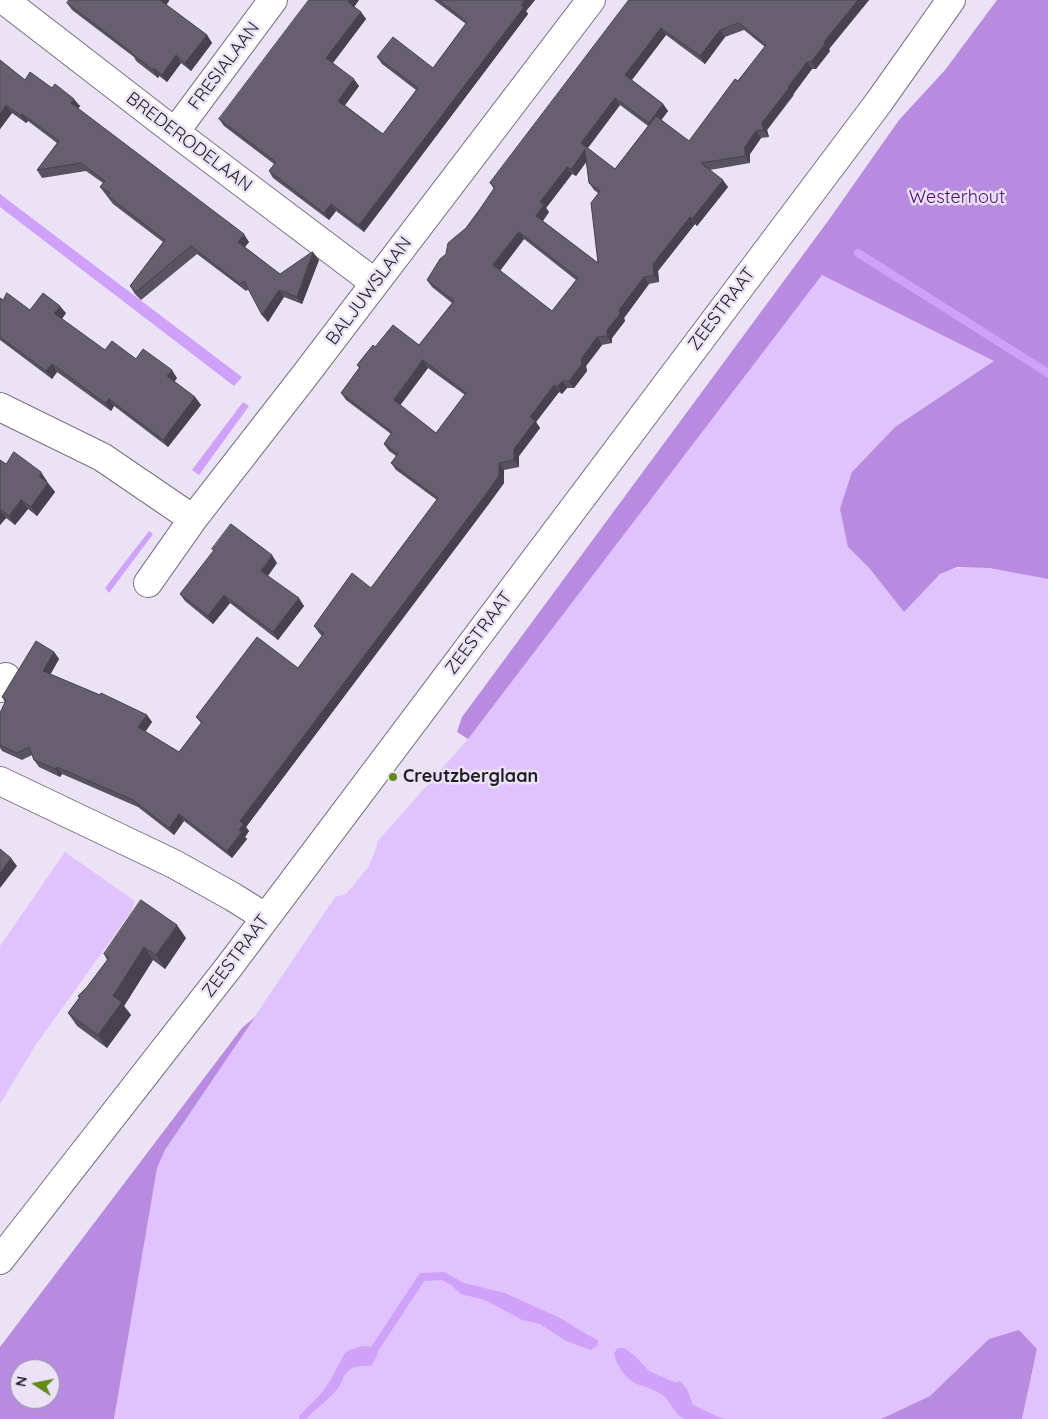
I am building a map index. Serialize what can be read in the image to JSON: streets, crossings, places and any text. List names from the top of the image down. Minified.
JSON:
{"streets":{"street":["FRESIALAAN","BREDERODELAAN","BALJUWSLAAN","ZEESTRAAT"]},"crossings":[["FRESIALAAN","BREDERODELAAN"],["BREDERODELAAN","BALJUWSLAAN"]],"parks":["Westerhout"],"places":["Creutzberglaan"],"north":"left"}
